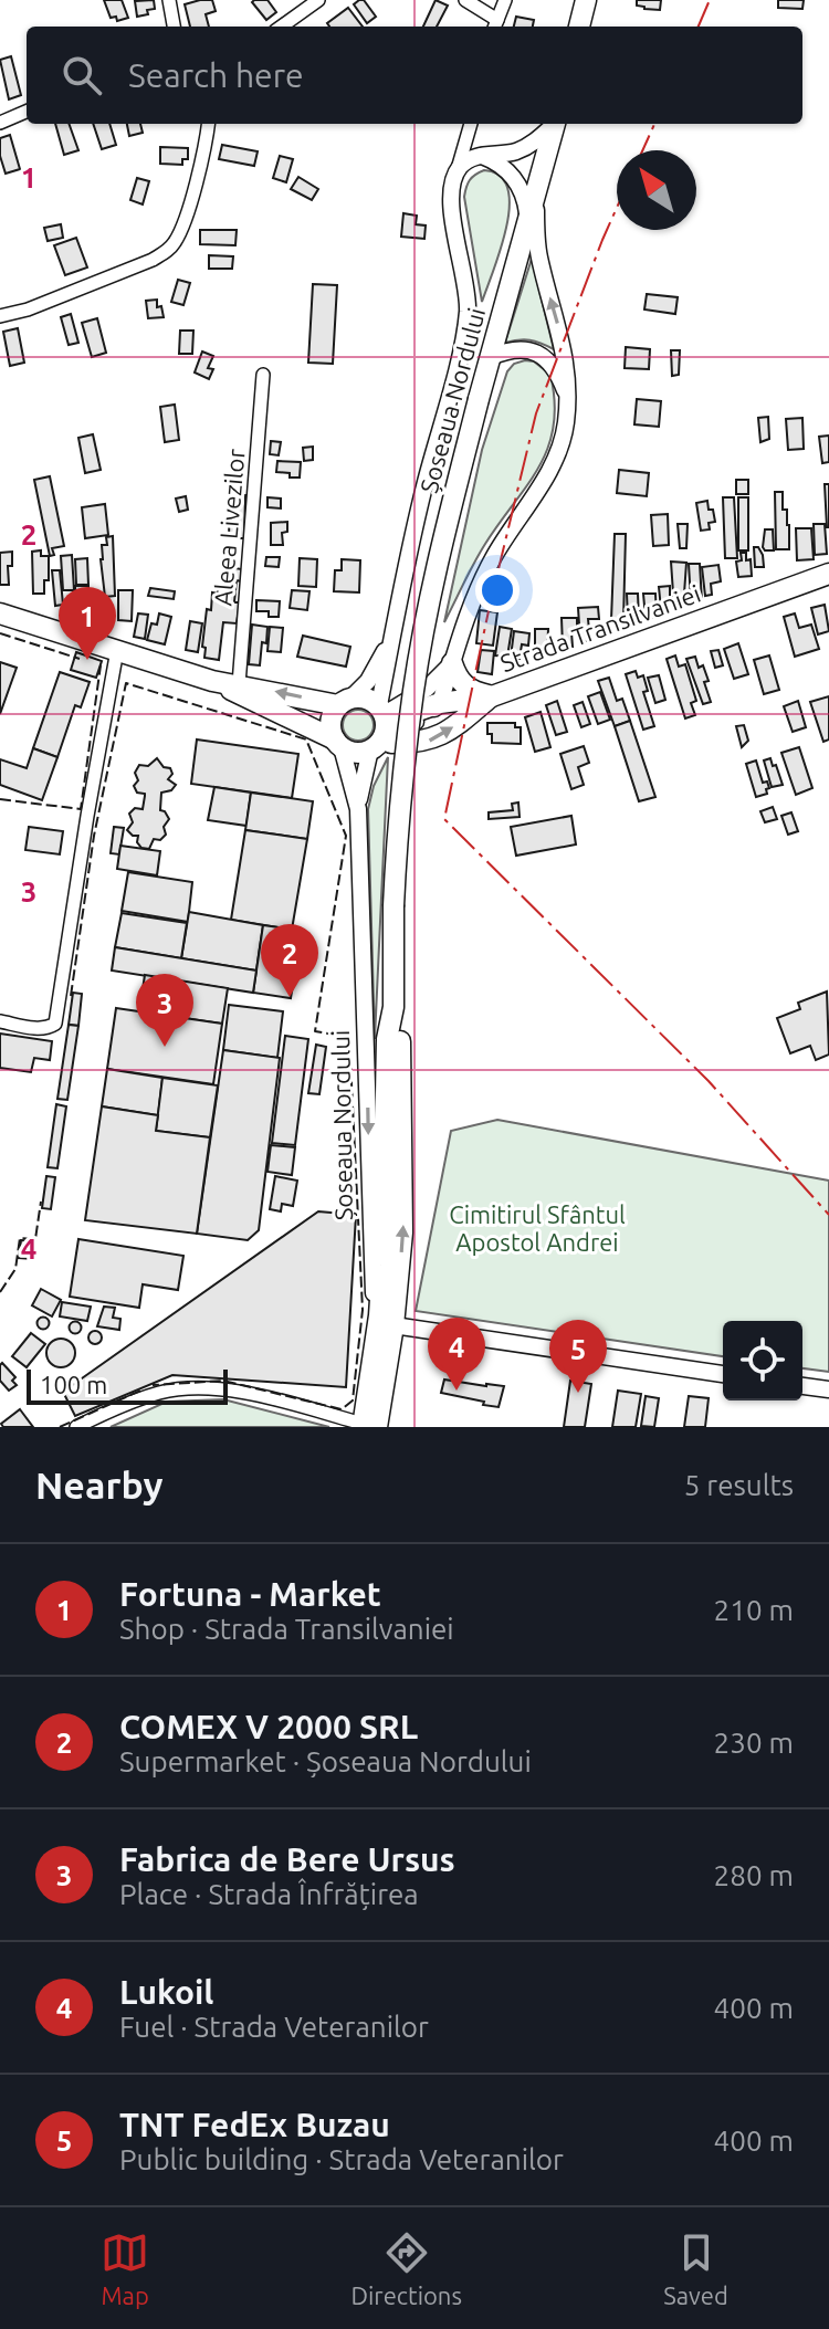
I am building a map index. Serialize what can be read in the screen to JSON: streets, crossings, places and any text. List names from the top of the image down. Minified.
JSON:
{"streets":{"main road":["Șoseaua Nordului","Strada Transilvaniei"],"street":["Aleea Livezilor"]},"crossings":[["Șoseaua Nordului","Strada Transilvaniei"]],"parks":["Cimitirul Sfântul Apostol Andrei"],"scale_bar":"100 m","north":"top left","page":{"search":"Search here","pins":["1","2","3","4","5"],"scale":"100 m","heading":["Nearby","5 results"],"list":[{"mark":"1","name":"Fortuna - Market","note":"Shop · Strada Transilvaniei","value":"210 m"},{"mark":"2","name":"COMEX V 2000 SRL","note":"Supermarket · Șoseaua Nordului","value":"230 m"},{"mark":"3","name":"Fabrica de Bere Ursus","note":"Place · Strada Înfrățirea","value":"280 m"},{"mark":"4","name":"Lukoil","note":"Fuel · Strada Veteranilor","value":"400 m"},{"mark":"5","name":"TNT FedEx Buzau","note":"Public building · Strada Veteranilor","value":"400 m"}],"nav":["Map","Directions","Saved"]},"grid":{"rows":["1","2","3","4"]}}
